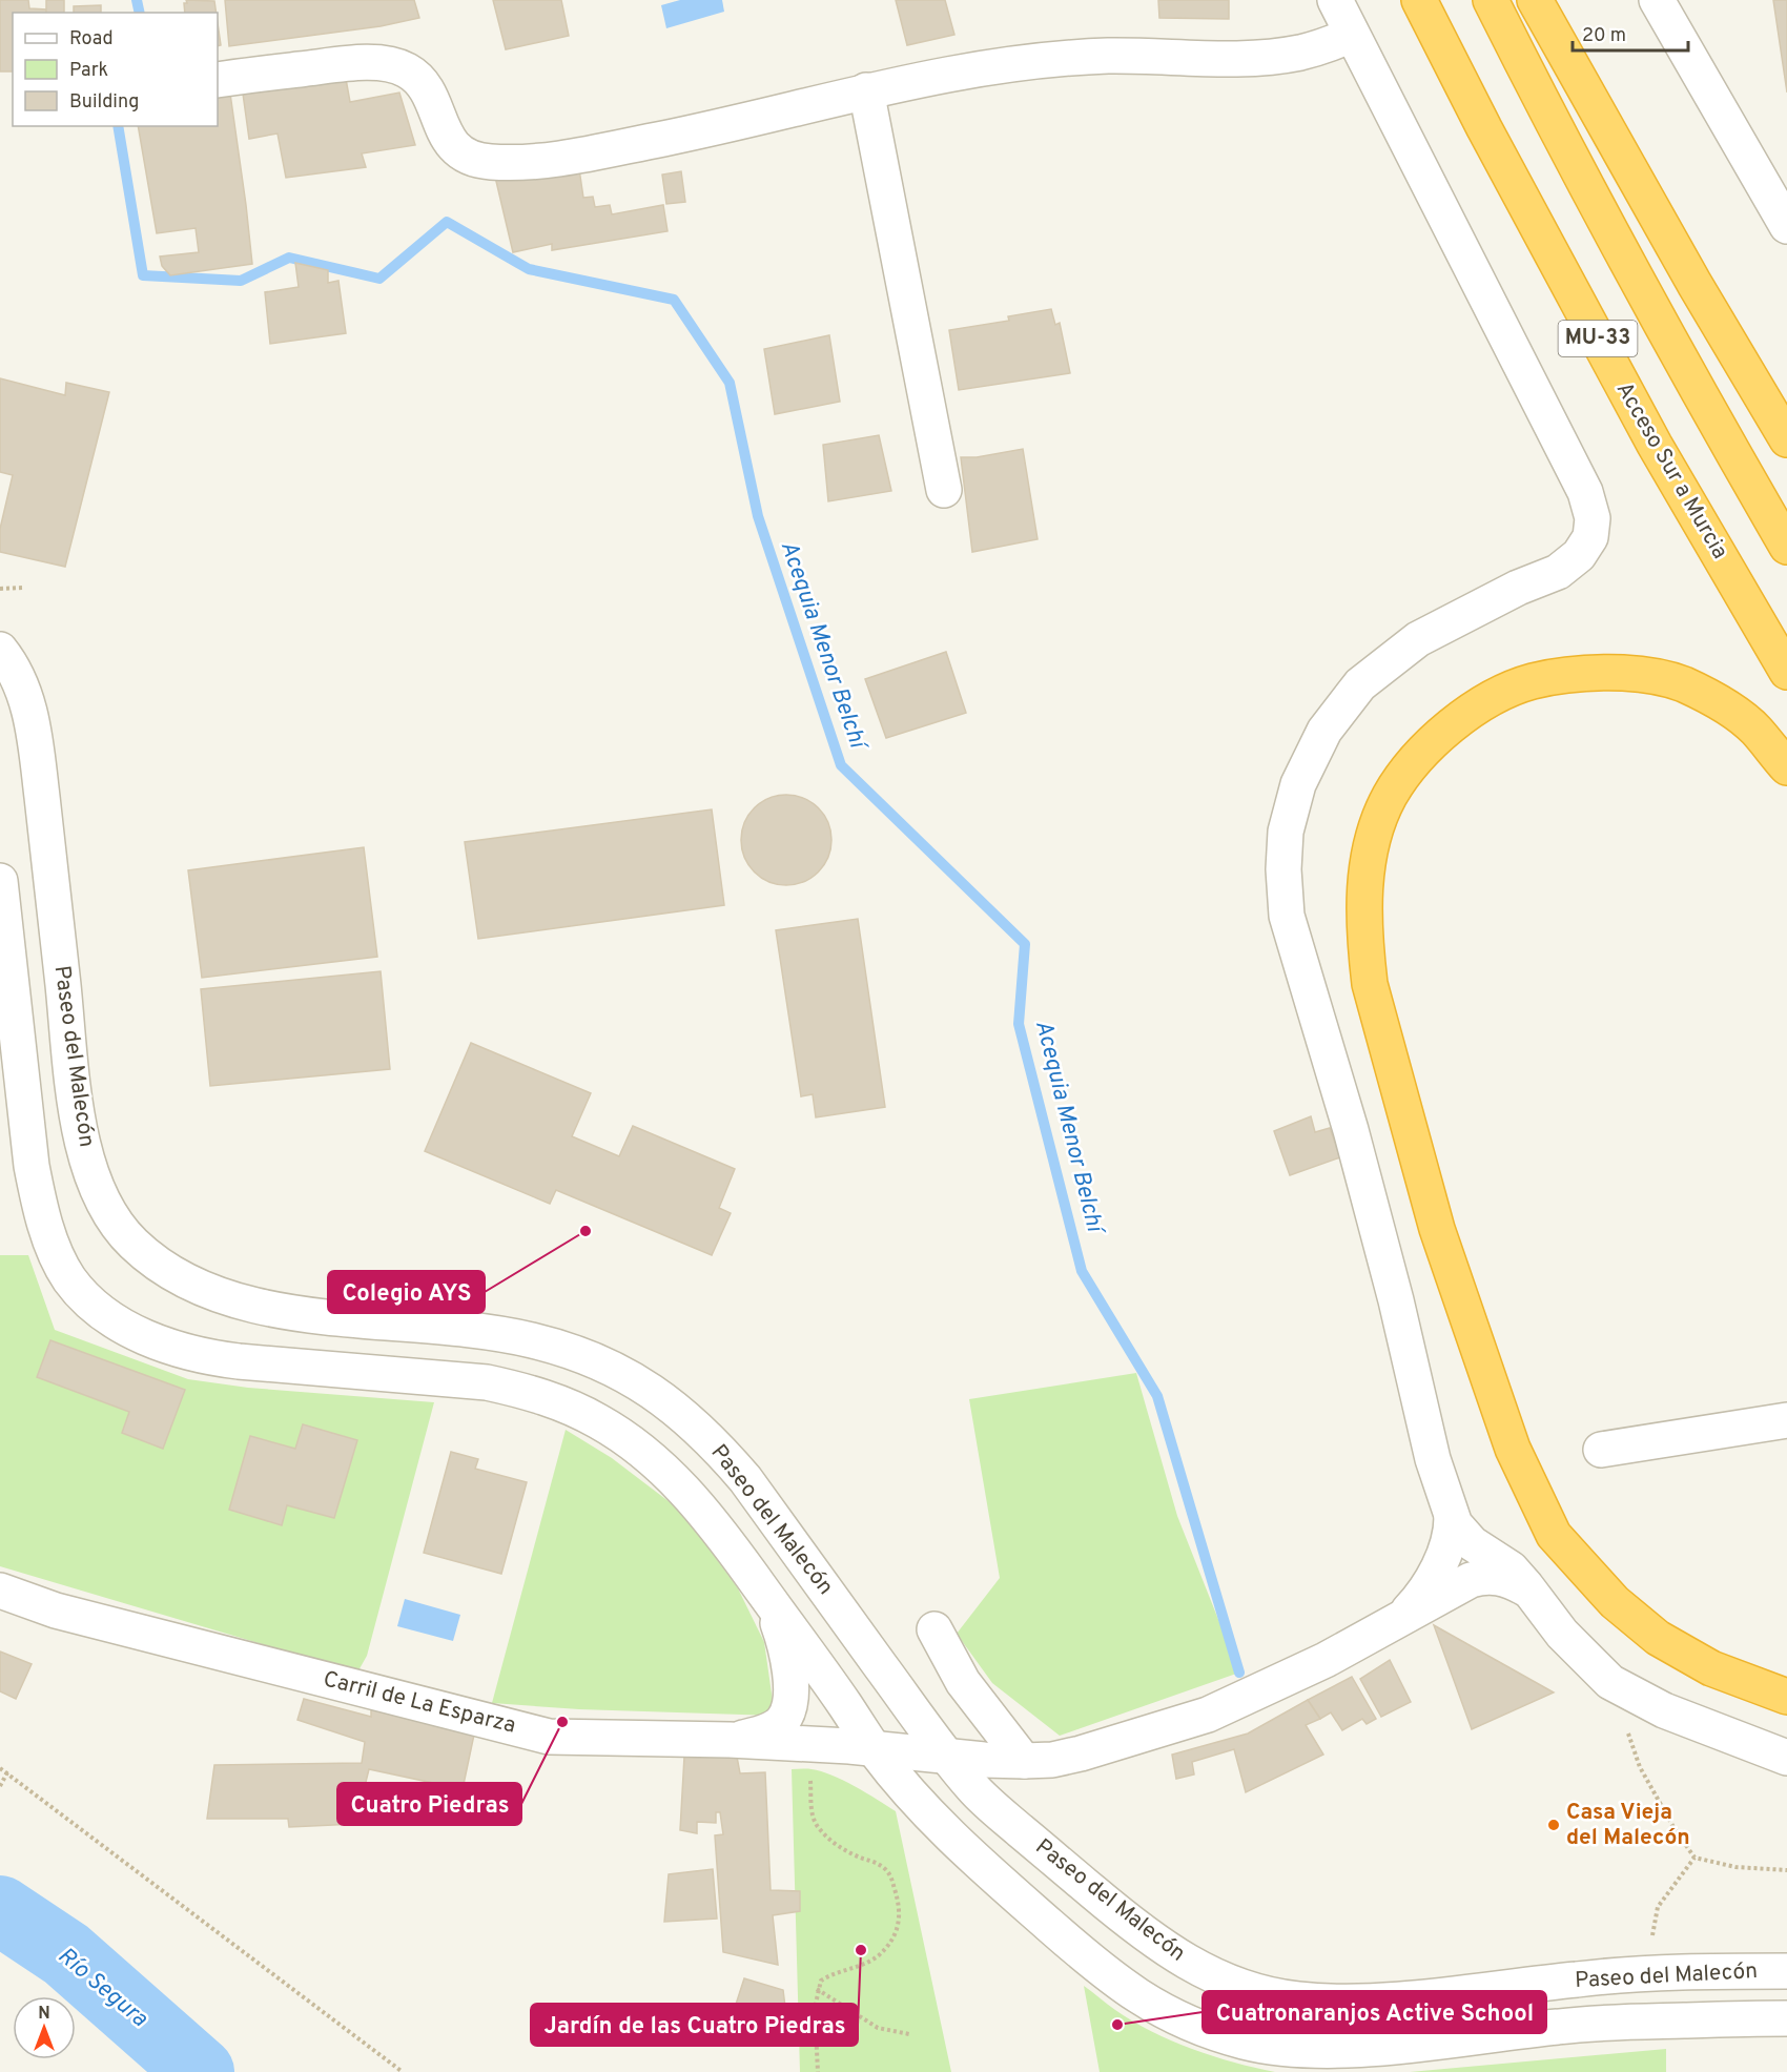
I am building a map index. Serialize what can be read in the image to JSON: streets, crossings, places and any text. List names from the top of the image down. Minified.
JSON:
{"streets":{"highway":["MU-33","Acceso Sur a Murcia"],"street":["Paseo del Malecón","Carril de La Esparza"]},"crossings":[["Paseo del Malecón","Carril de La Esparza"]],"water":["Acequia Menor Belchí","Río Segura"],"places":["Colegio AYS","Cuatro Piedras","Casa Vieja del Malecón","Jardín de las Cuatro Piedras","Cuatronaranjos Active School"],"legend":["Road","Park","Building"],"scale_bar":"20 m","north":"top"}
